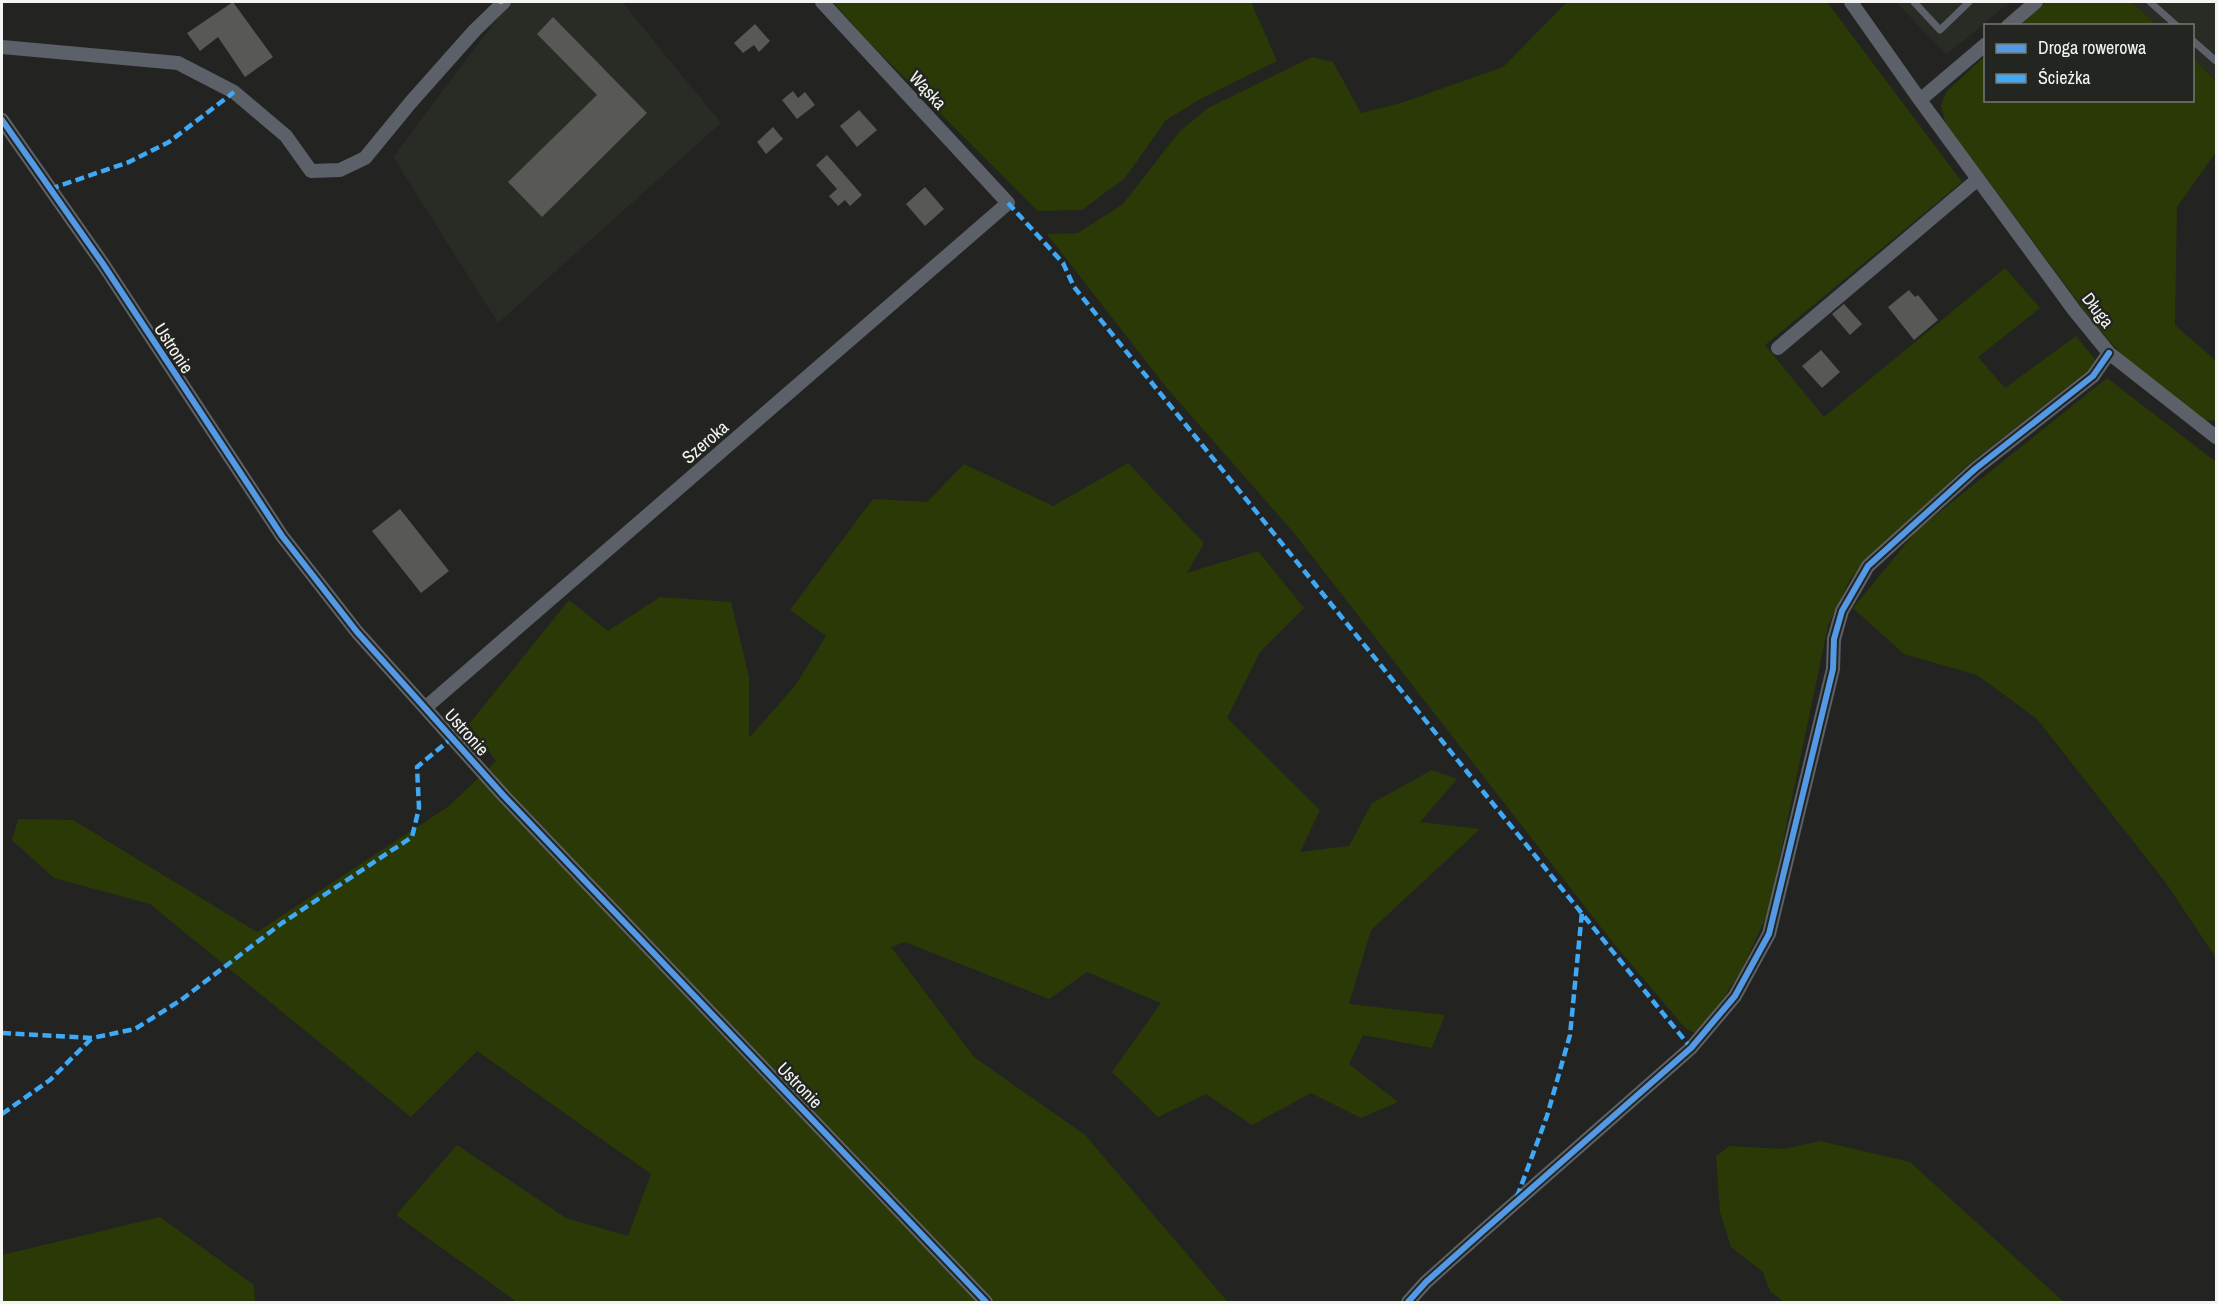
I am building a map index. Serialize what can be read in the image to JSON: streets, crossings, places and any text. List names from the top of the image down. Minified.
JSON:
{"streets":{"street":["Wąska","Długa","Ustronie","Szeroka"]},"crossings":[["Wąska","Szeroka"],["Ustronie","Szeroka"]],"legend":["Droga rowerowa","Ścieżka"]}
